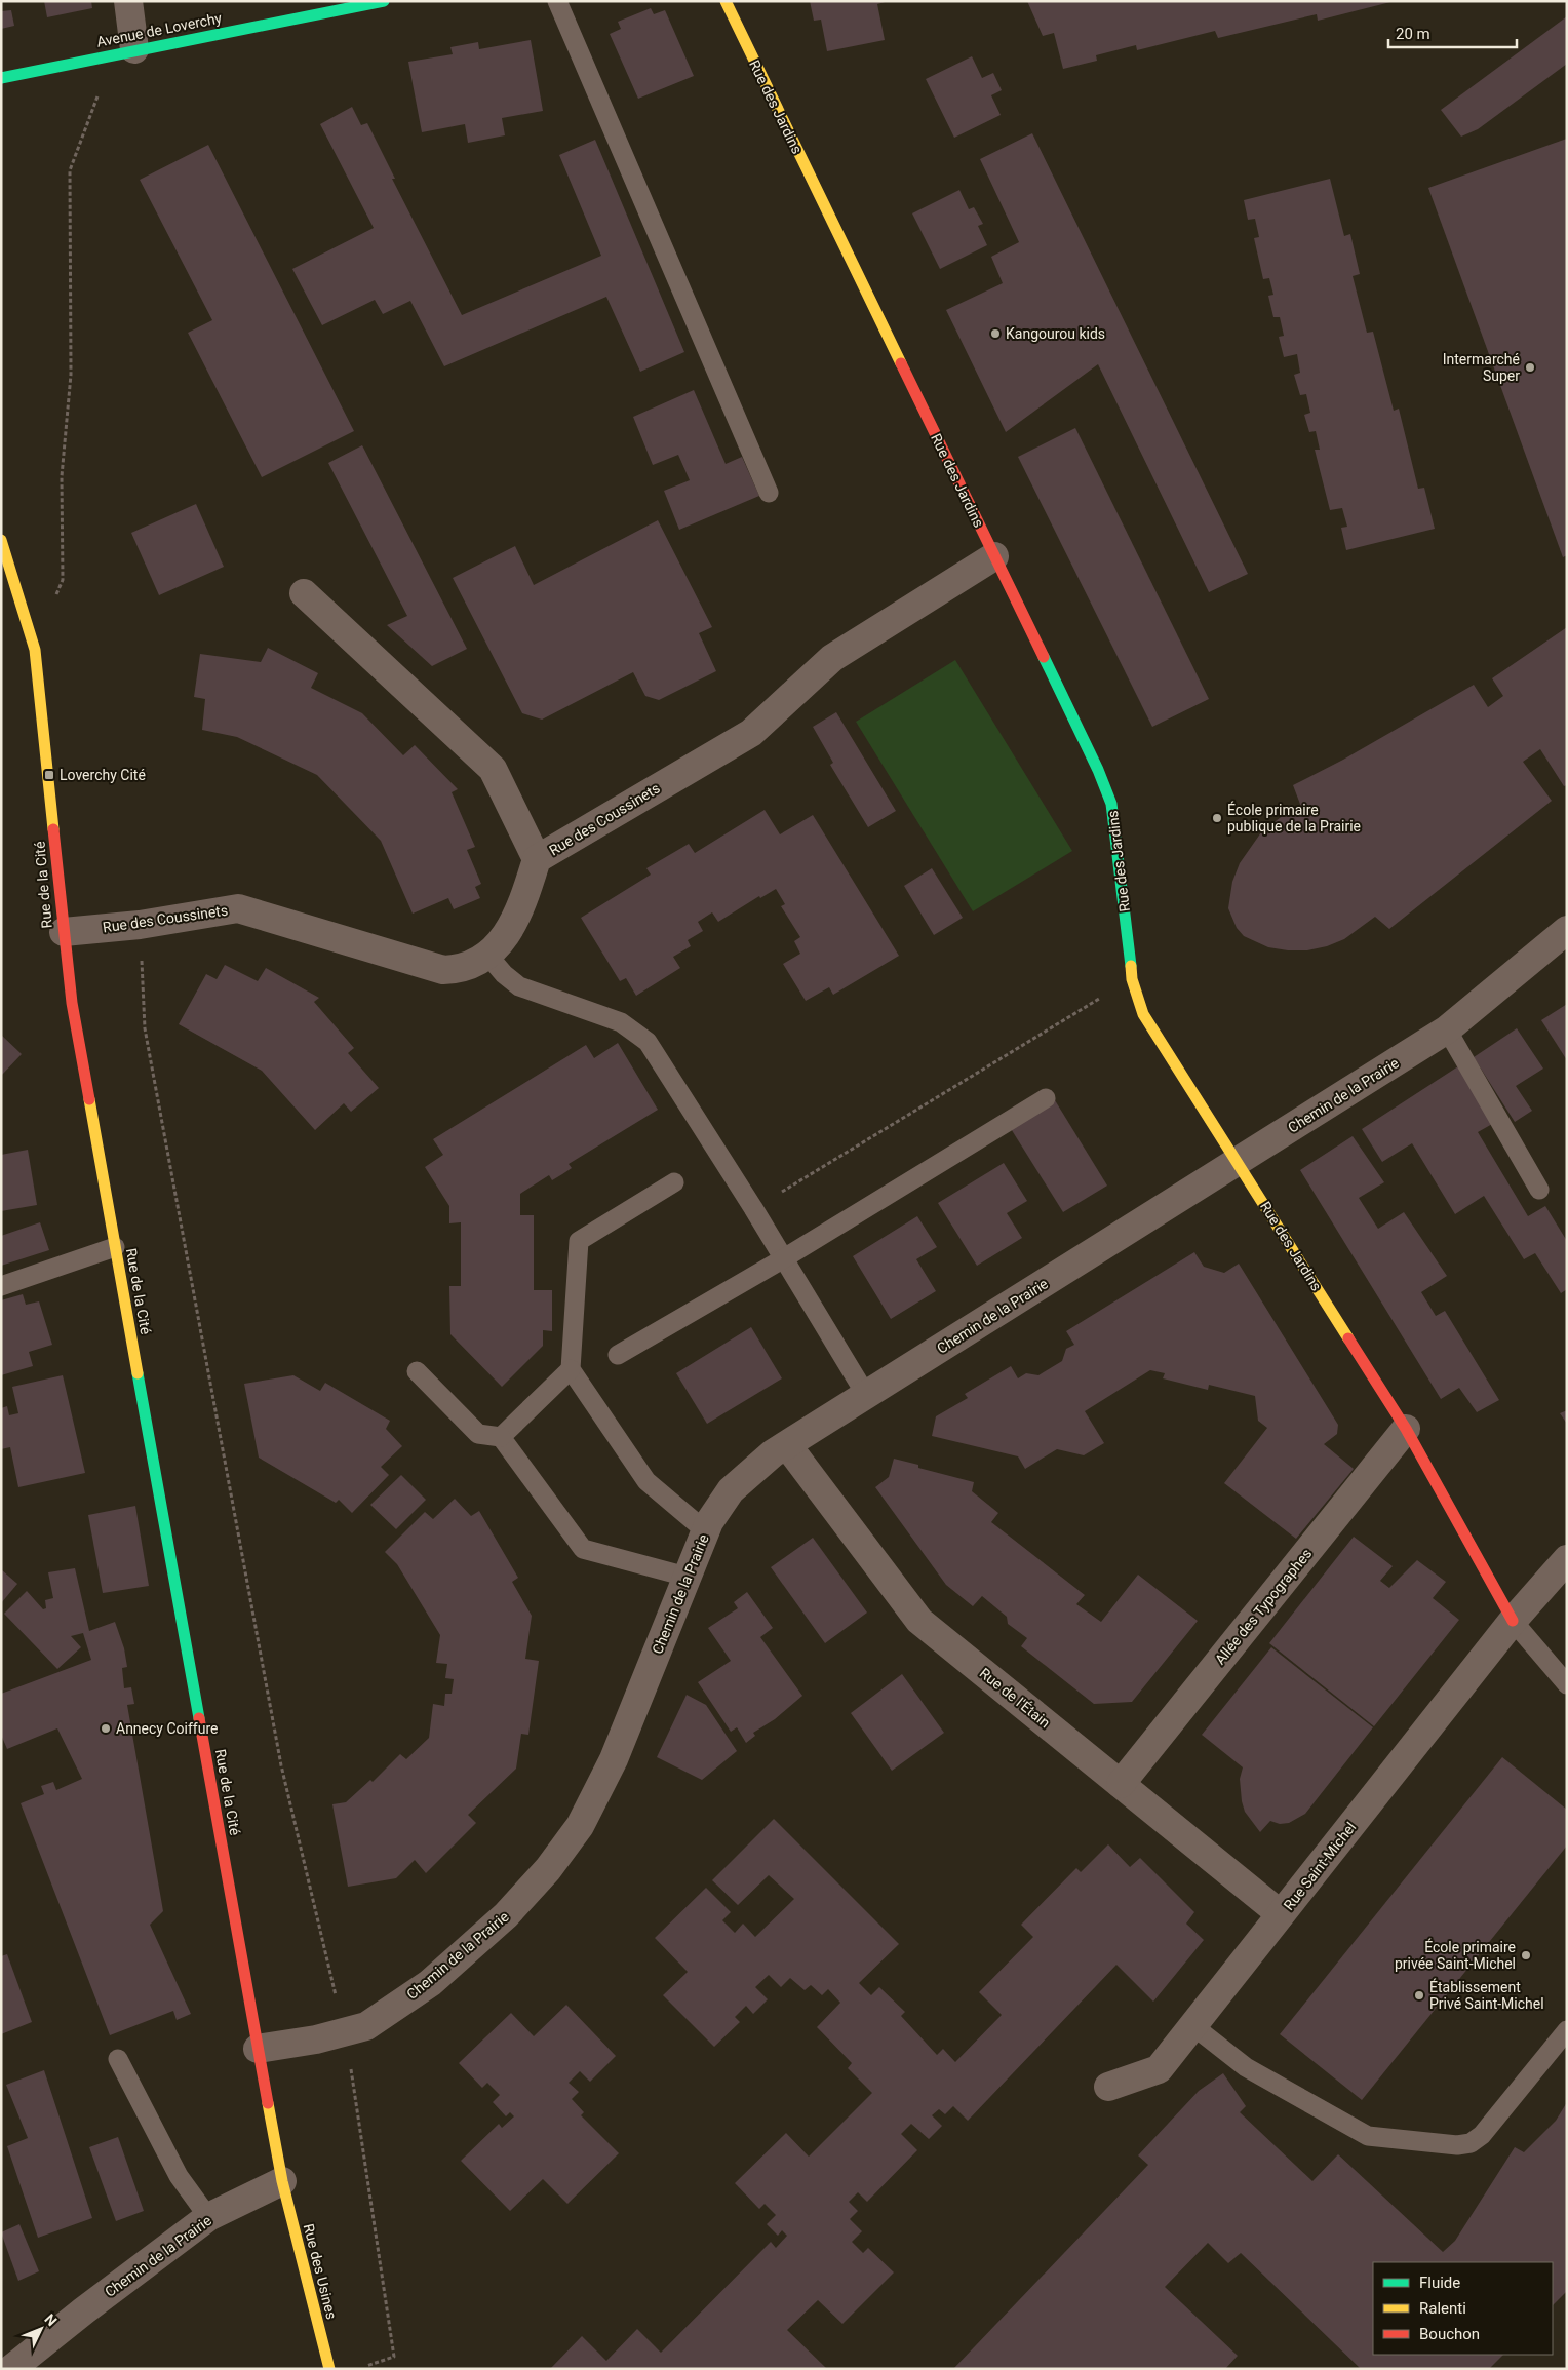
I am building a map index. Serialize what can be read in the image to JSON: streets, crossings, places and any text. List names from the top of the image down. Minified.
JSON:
{"streets":{"street":["Avenue de Loverchy","Rue des Jardins","Rue des Coussinets","Rue de la Cité","Chemin de la Prairie","Allée des Typographes","Rue de l'Étain","Rue Saint-Michel","Rue des Usines"]},"crossings":[["Rue des Jardins","Rue des Coussinets"],["Rue des Jardins","Chemin de la Prairie"],["Rue des Jardins","Allée des Typographes"],["Rue des Jardins","Rue Saint-Michel"],["Rue des Coussinets","Rue de la Cité"],["Rue de la Cité","Chemin de la Prairie"],["Chemin de la Prairie","Rue de l'Étain"],["Chemin de la Prairie","Rue des Usines"],["Allée des Typographes","Rue de l'Étain"],["Rue de l'Étain","Rue Saint-Michel"]],"places":{"other":["Kangourou kids","Intermarché Super","École primaire publique de la Prairie","Annecy Coiffure","École primaire privée Saint-Michel","Établissement Privé Saint-Michel"],"transit":["Loverchy Cité"]},"legend":["Fluide","Ralenti","Bouchon"],"scale_bar":"20 m","north":"top right"}
